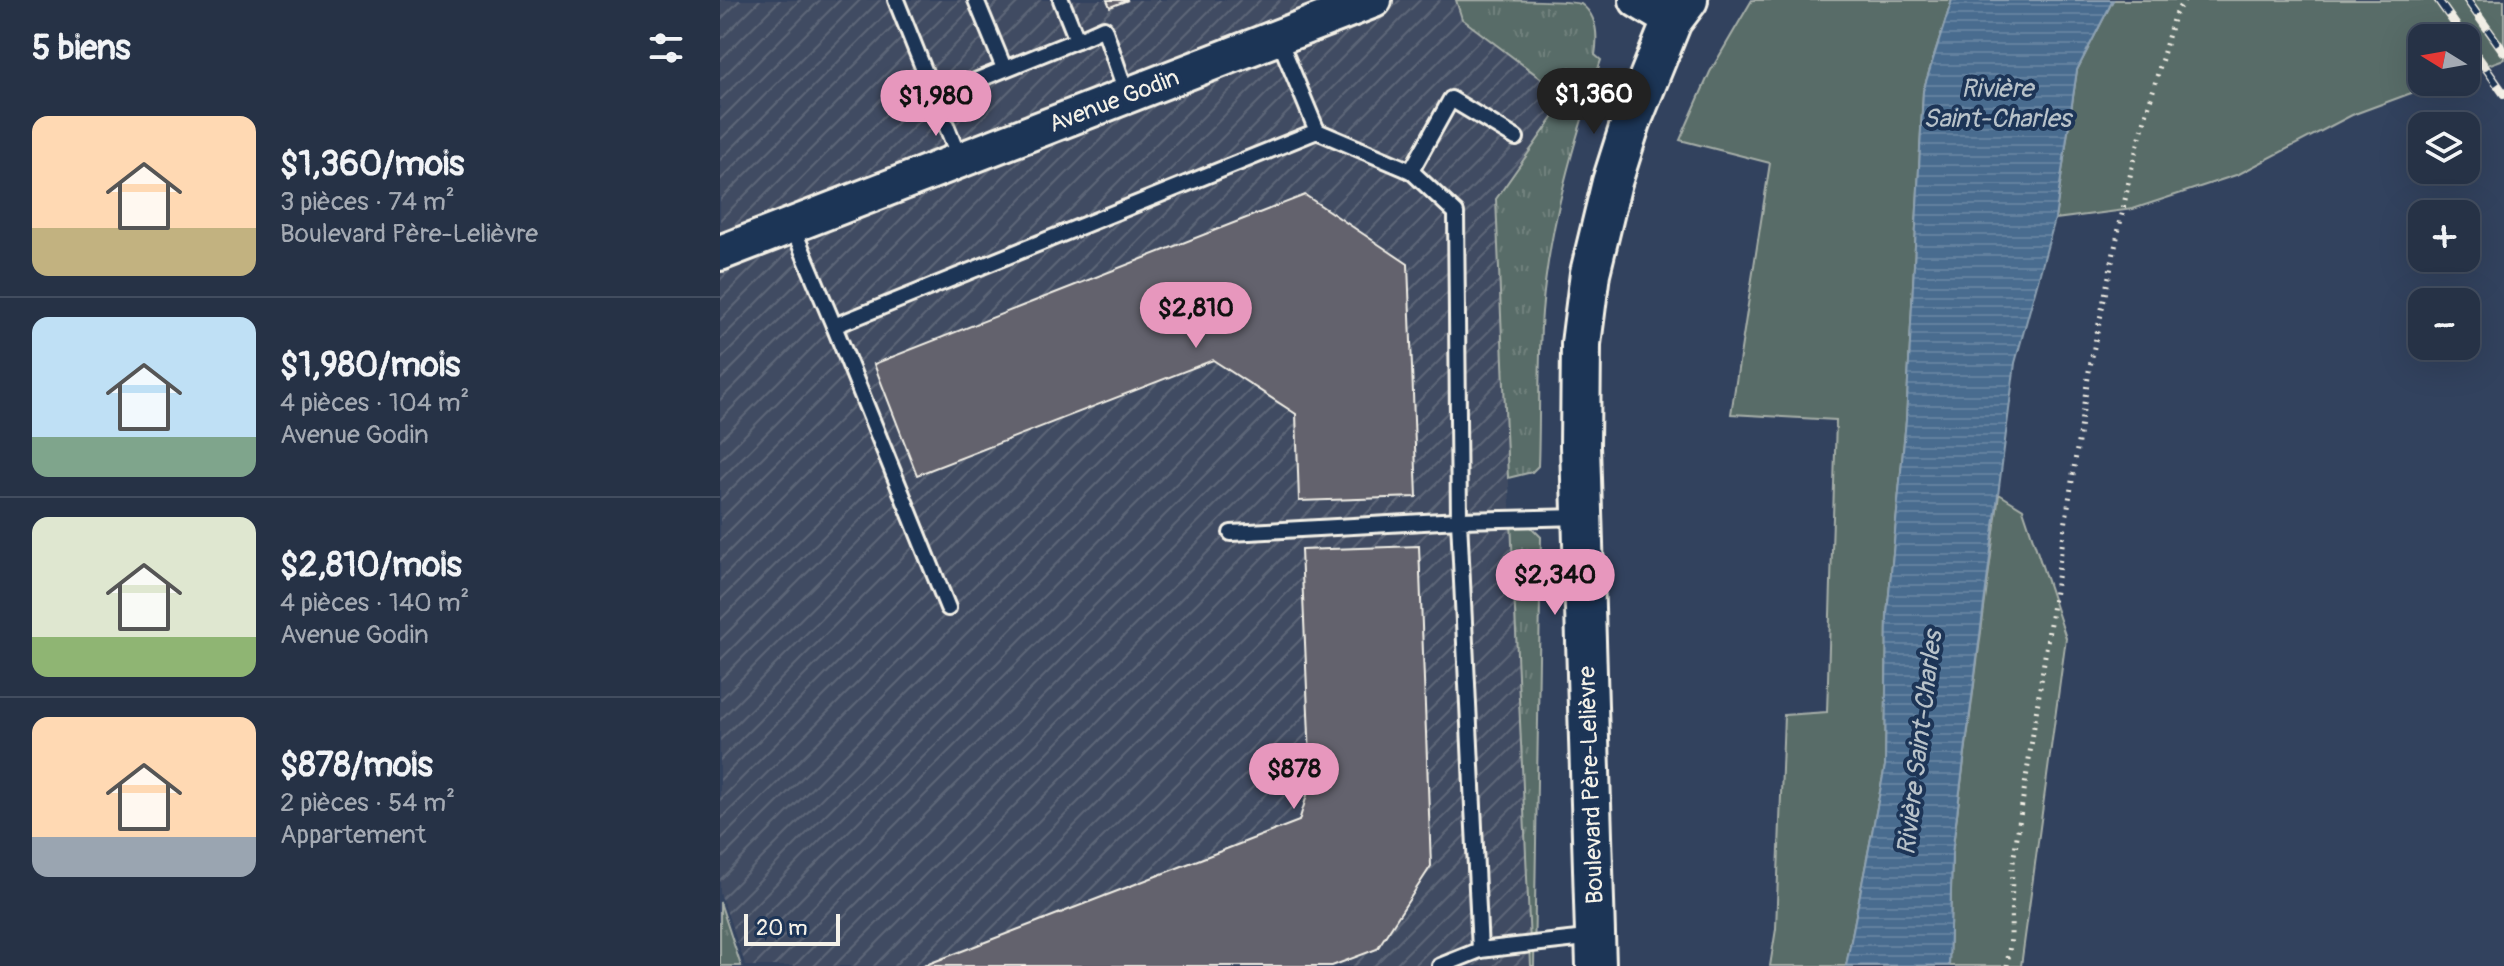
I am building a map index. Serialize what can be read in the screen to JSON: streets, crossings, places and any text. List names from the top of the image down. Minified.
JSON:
{"streets":{"main road":["Boulevard Père-Lelièvre"],"street":["Avenue Godin"]},"water":["Rivière Saint-Charles"],"scale_bar":"20 m","north":"left","page":{"heading":"5 biens","map_buttons":["+","−"],"price":["$1,360","$1,980","$2,810","$2,340","$878"],"list":[{"name":"$1,360/mois","note":"3 pièces · 74 m² · Boulevard Père-Lelièvre"},{"name":"$1,980/mois","note":"4 pièces · 104 m² · Avenue Godin"},{"name":"$2,810/mois","note":"4 pièces · 140 m² · Avenue Godin"},{"name":"$878/mois","note":"2 pièces · 54 m² · Appartement"}],"scale":"20 m"}}
